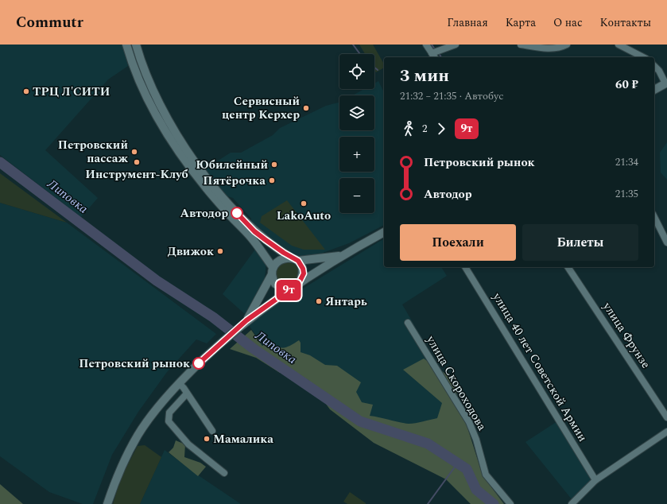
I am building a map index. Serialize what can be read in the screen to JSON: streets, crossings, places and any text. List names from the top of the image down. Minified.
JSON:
{"streets":{"street":["улица Фрунзе","улица 40 лет Советской Армии","улица Скороходова"]},"water":["Липовка"],"places":["ТРЦ Л'СИТИ","Сервисный центр Керхер","Петровский пассаж","Инструмент-Клуб","Юбилейный","Пятёрочка","LakoAuto","Автодор","Движок","Янтарь","Петровский рынок","Мамалика"],"lines":["bus line 9т"],"page":{"header":"Commutr","nav":["Главная","Карта","О нас","Контакты"],"on_map":"9т","map_buttons":["+","−"],"heading":["3 мин","21:32 – 21:35 · Автобус","60 ₽"],"legs":["2","9т"],"list":[{"name":"Петровский рынок","value":"21:34"},{"name":"Автодор","value":"21:35"}],"buttons":["Поехали","Билеты"]}}
